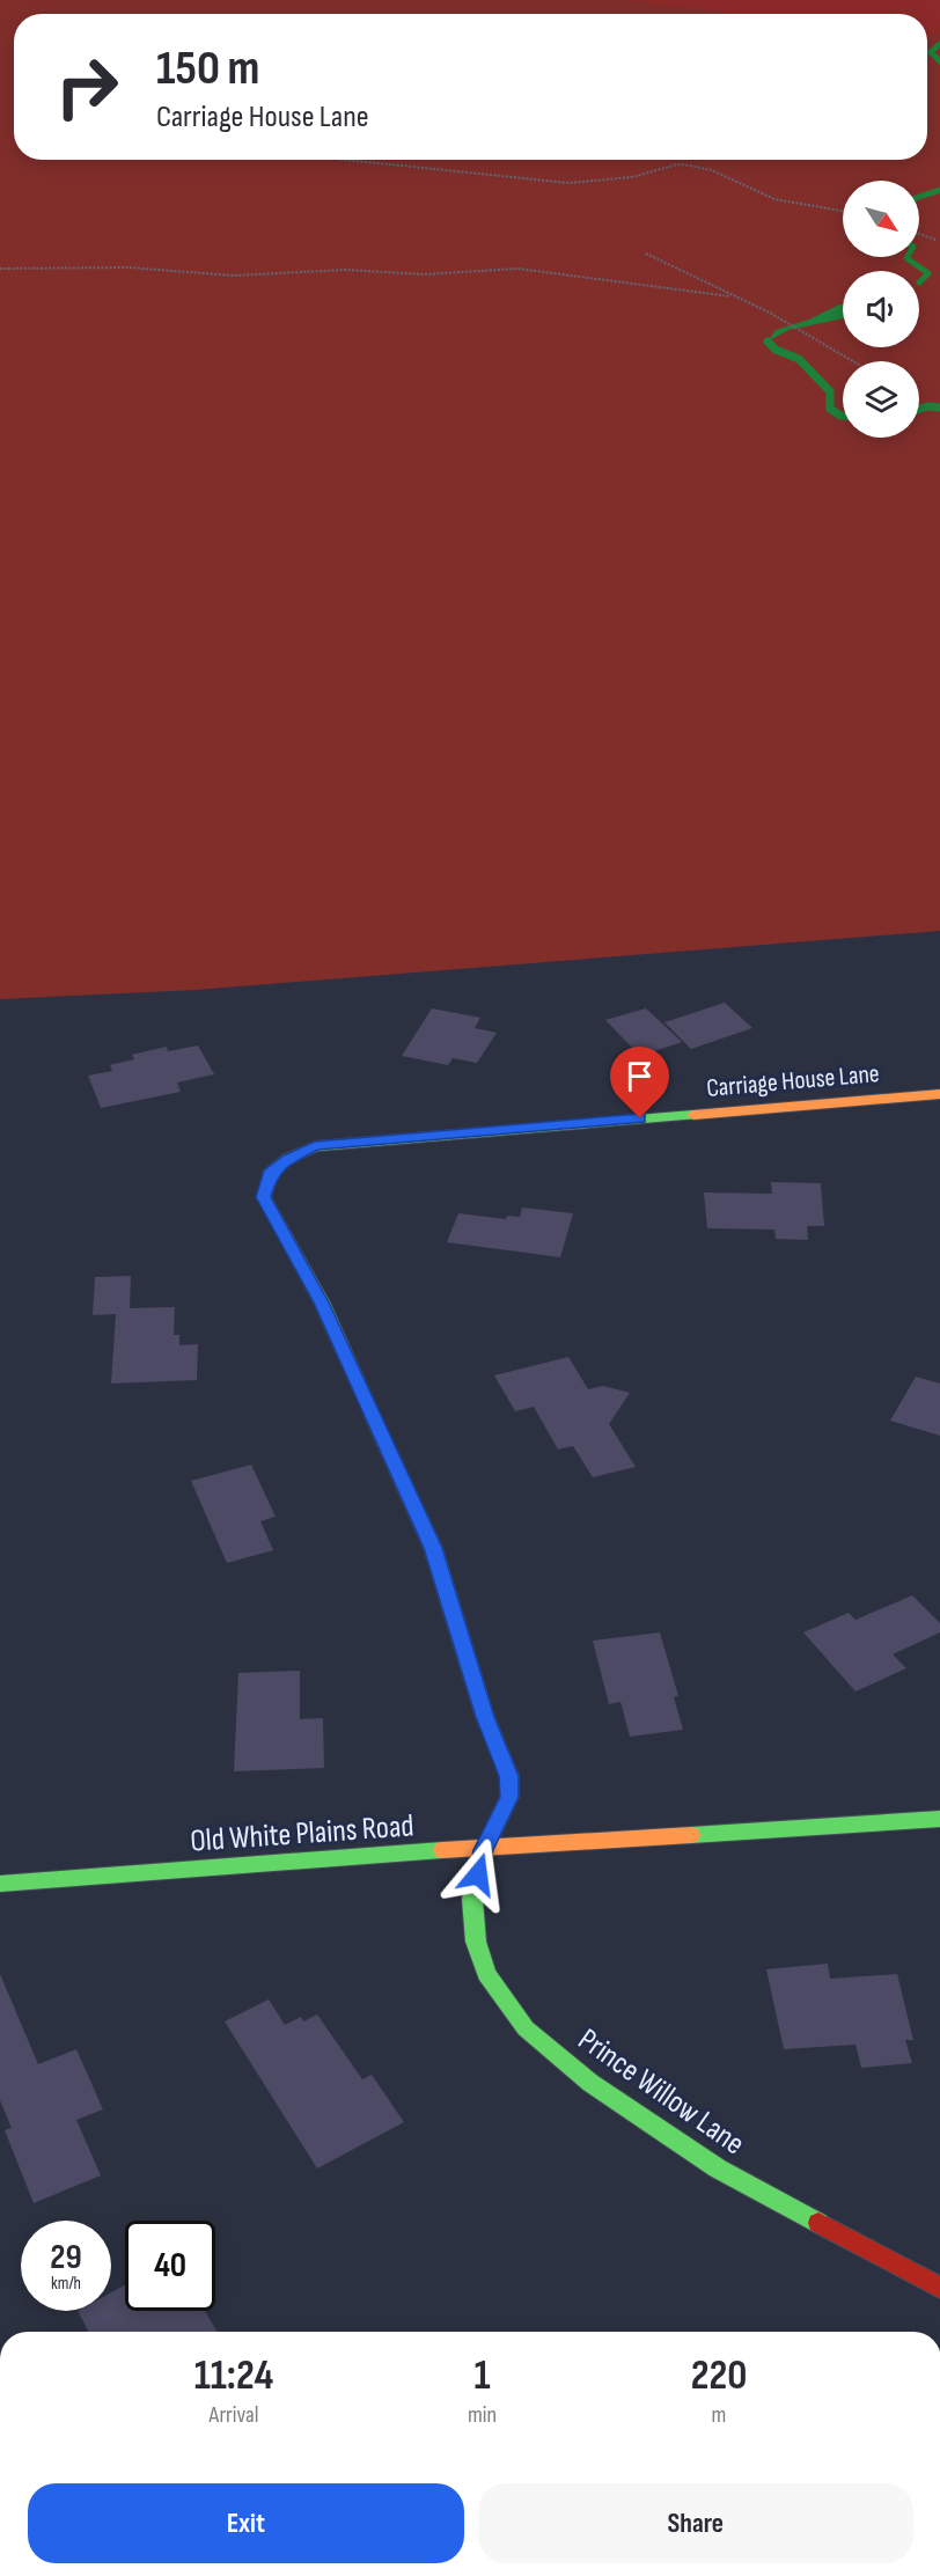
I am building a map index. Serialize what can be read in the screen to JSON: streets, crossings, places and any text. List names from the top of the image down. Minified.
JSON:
{"streets":{"street":["Carriage House Lane","Old White Plains Road","Prince Willow Lane"]},"crossings":[["Carriage House Lane","Old White Plains Road"],["Carriage House Lane","Prince Willow Lane"],["Old White Plains Road","Prince Willow Lane"]],"north":"bottom right","page":{"turn":["150 m","Carriage House Lane"],"speed":"29 km/h","limit":"40","eta":["11:24","Arrival","1","min","220","m"],"buttons":["Exit","Share"]}}
